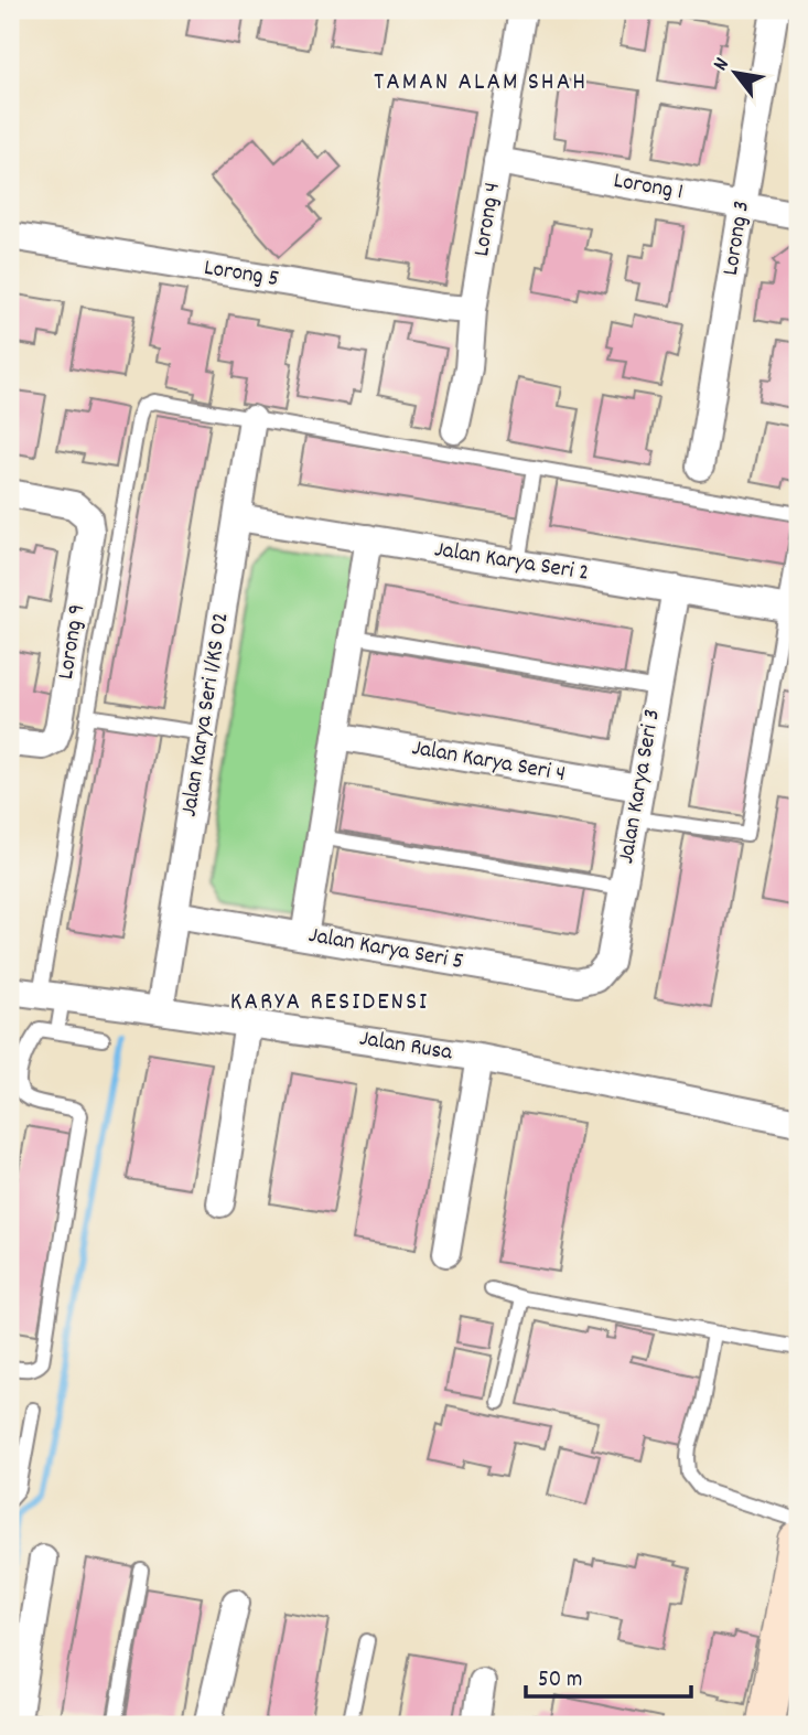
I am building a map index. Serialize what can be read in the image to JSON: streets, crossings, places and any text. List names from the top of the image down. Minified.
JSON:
{"streets":{"street":["Lorong 1","Lorong 4","Lorong 3","Lorong 5","Jalan Karya Seri 2","Lorong 9","Jalan Karya Seri 1/KS 02","Jalan Karya Seri 4","Jalan Karya Seri 3","Jalan Karya Seri 5","Jalan Rusa"]},"crossings":[["Lorong 1","Lorong 4"],["Lorong 1","Lorong 3"],["Lorong 4","Lorong 5"],["Jalan Karya Seri 2","Jalan Karya Seri 1/KS 02"],["Jalan Karya Seri 2","Jalan Karya Seri 3"],["Jalan Karya Seri 1/KS 02","Jalan Karya Seri 5"],["Jalan Karya Seri 1/KS 02","Jalan Rusa"],["Jalan Karya Seri 4","Jalan Karya Seri 3"],["Jalan Karya Seri 3","Jalan Karya Seri 5"]],"districts":["TAMAN ALAM SHAH","KARYA RESIDENSI"],"scale_bar":"50 m","north":"top left"}
